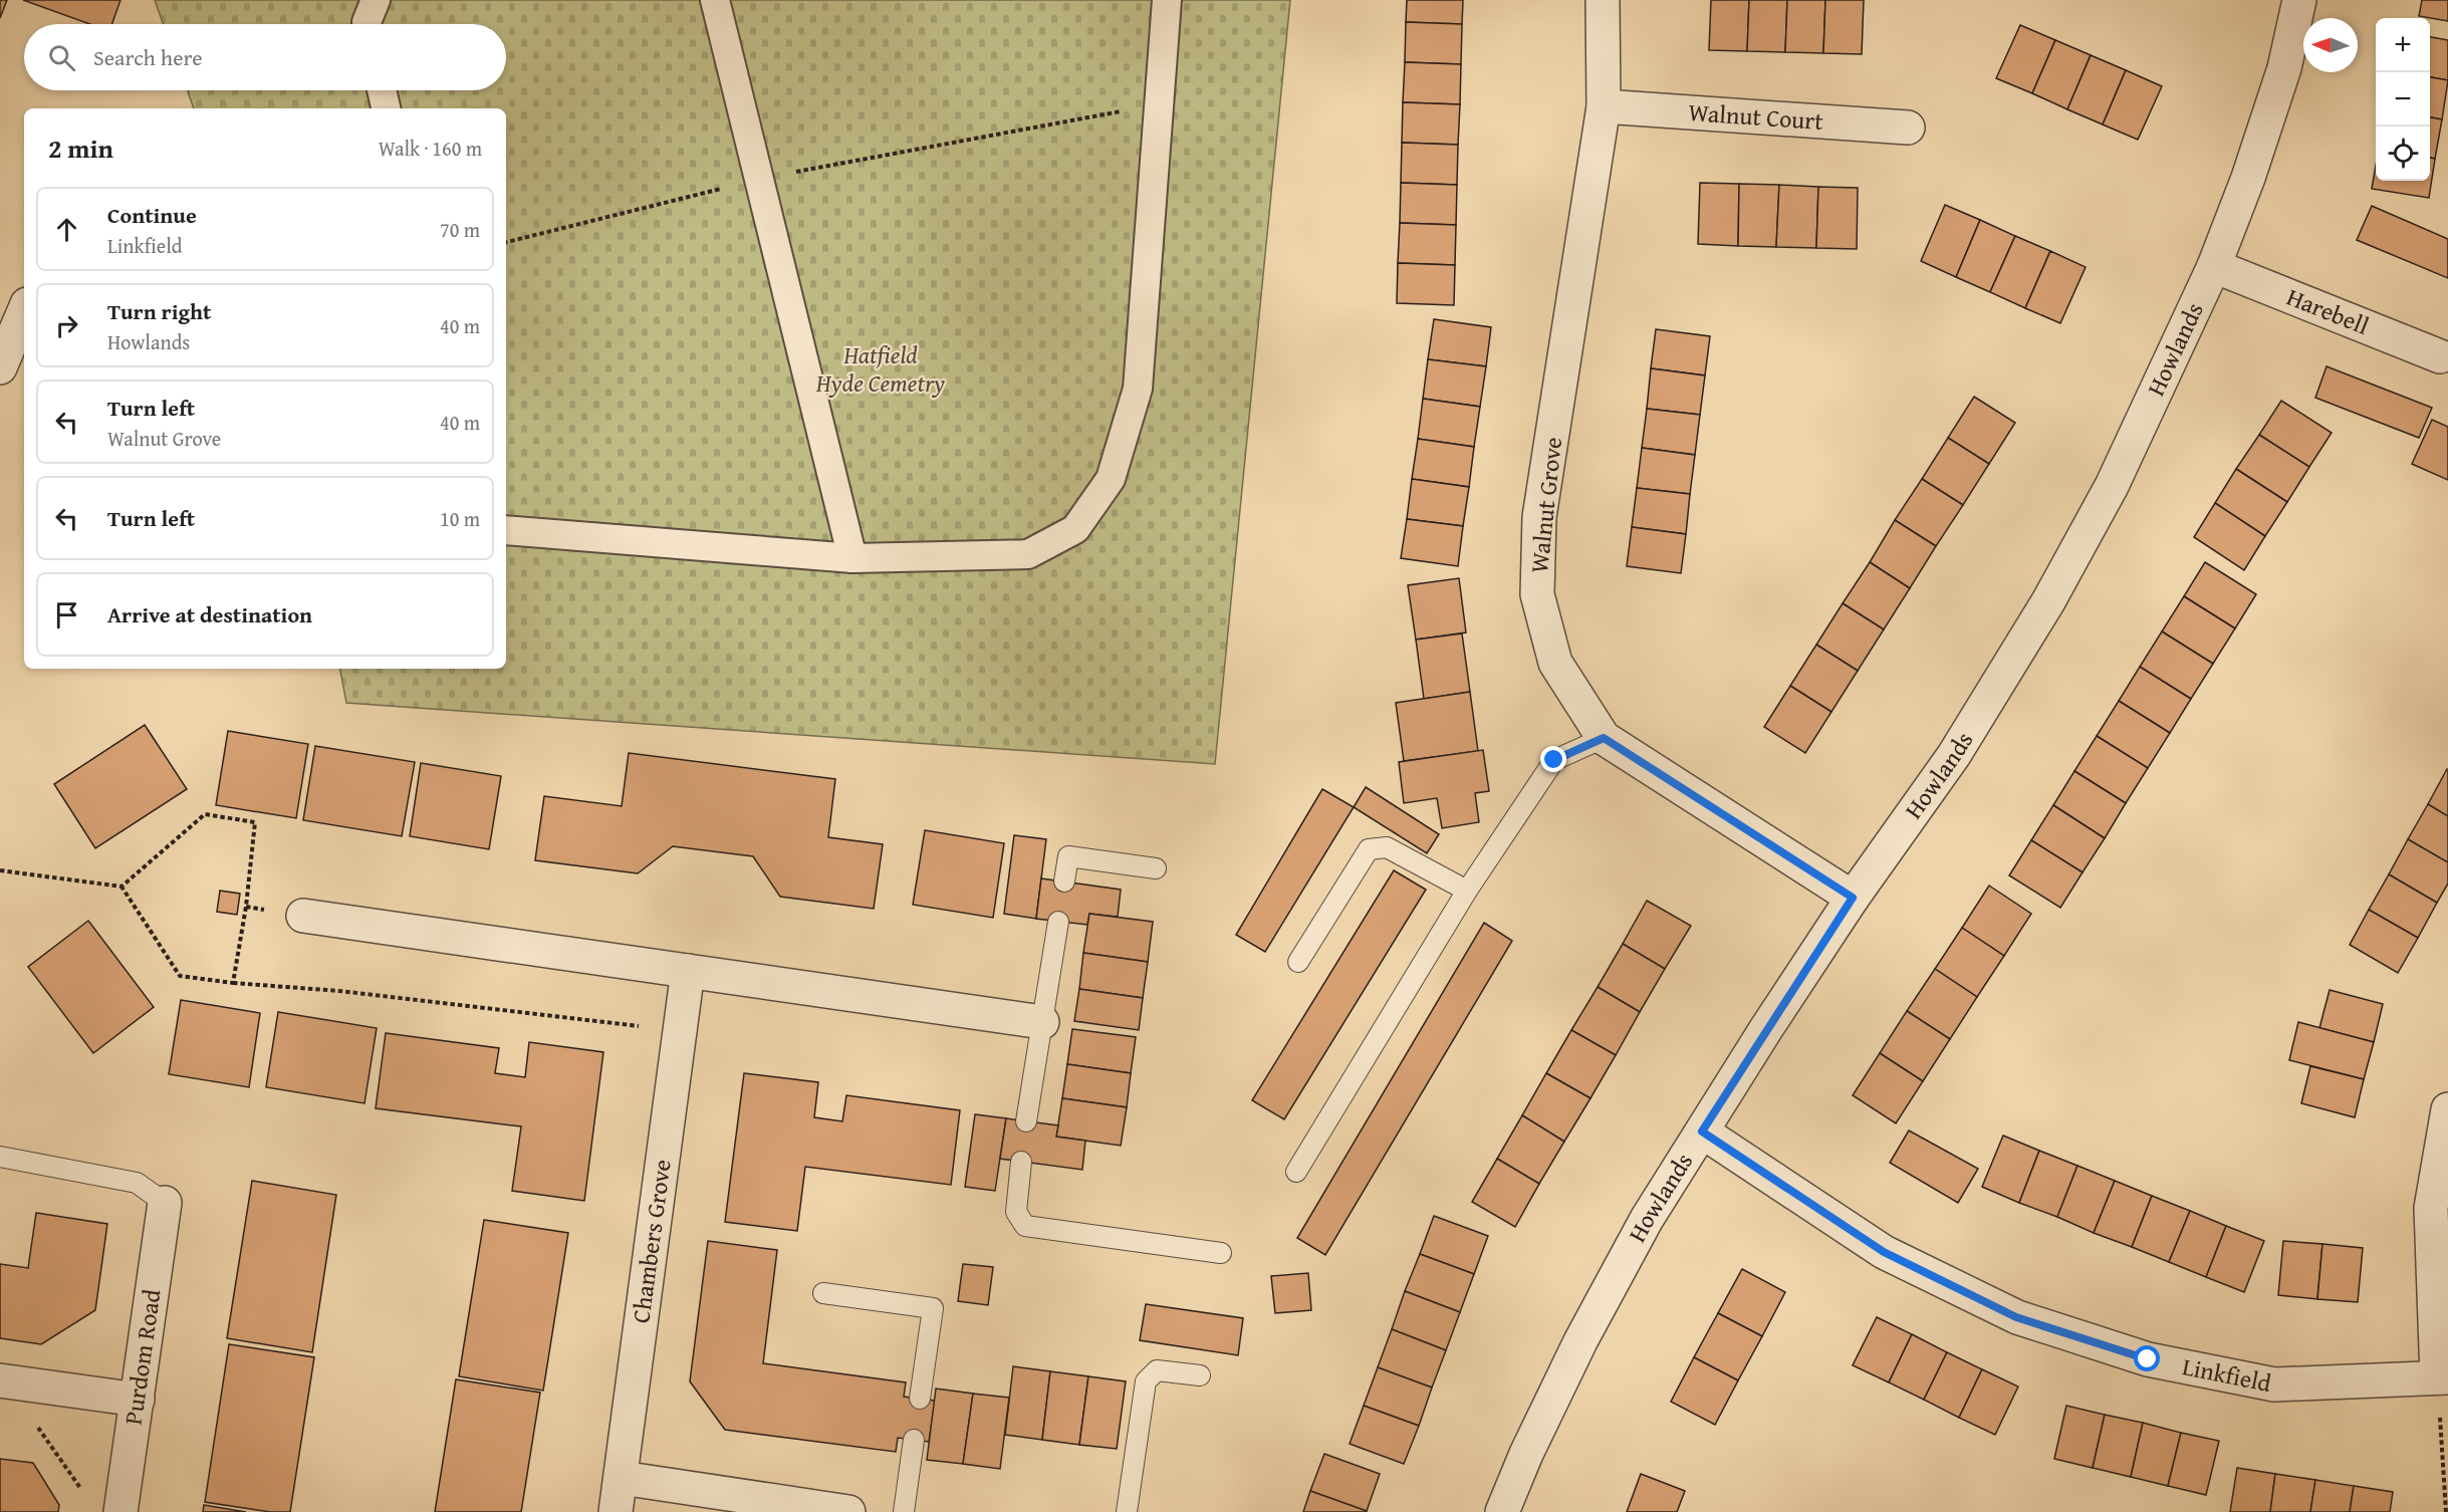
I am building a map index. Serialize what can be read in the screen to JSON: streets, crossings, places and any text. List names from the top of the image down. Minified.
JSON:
{"streets":{"street":["Walnut Court","Harebell","Howlands","Walnut Grove","Chambers Grove","Purdom Road","Linkfield"]},"crossings":[["Walnut Court","Walnut Grove"],["Harebell","Howlands"],["Howlands","Walnut Grove"],["Howlands","Linkfield"]],"parks":["Hatfield Hyde Cemetry"],"north":"left","page":{"map_buttons":["+","−"],"search":"Search here","heading":["2 min","Walk · 160 m"],"list":[["Continue","Linkfield","70 m"],["Turn right","Howlands","40 m"],["Turn left","Walnut Grove","40 m"],["Turn left","10 m"],"Arrive at destination"]}}
